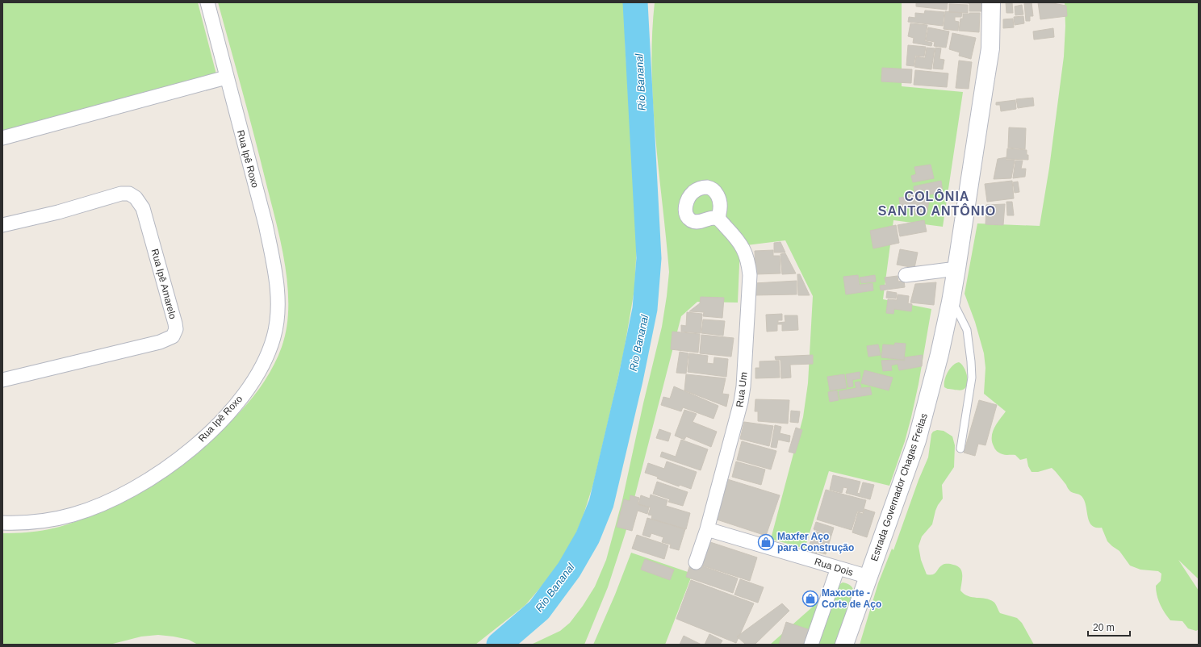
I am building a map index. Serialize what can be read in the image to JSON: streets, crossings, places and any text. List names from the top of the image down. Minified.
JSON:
{"streets":{"main road":["Estrada Governador Chagas Freitas"],"street":["Rua Ipê Roxo","Rua Ipê Amarelo","Rua Um","Rua Dois"]},"crossings":[["Rua Um","Rua Dois"],["Estrada Governador Chagas Freitas","Rua Dois"]],"districts":["COLÔNIA SANTO ANTÔNIO"],"water":["Rio Bananal"],"places":{"shop":["Maxfer Aço para Construção","Maxcorte - Corte de Aço"]},"scale_bar":"20 m"}
